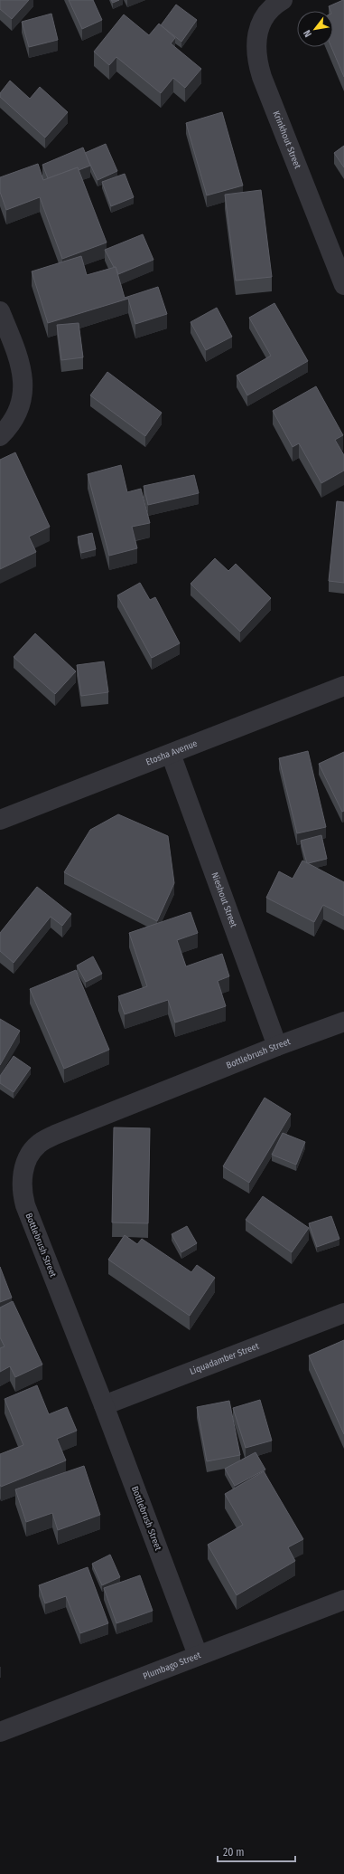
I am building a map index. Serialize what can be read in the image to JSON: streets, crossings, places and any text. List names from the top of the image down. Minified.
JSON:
{"streets":{"street":["Krinkhout Street","Etosha Avenue","Nieshout Street","Bottlebrush Street","Liquadamber Street","Plumbago Street"]},"crossings":[["Etosha Avenue","Nieshout Street"],["Nieshout Street","Bottlebrush Street"],["Bottlebrush Street","Liquadamber Street"],["Bottlebrush Street","Plumbago Street"]],"scale_bar":"20 m","north":"bottom left"}
